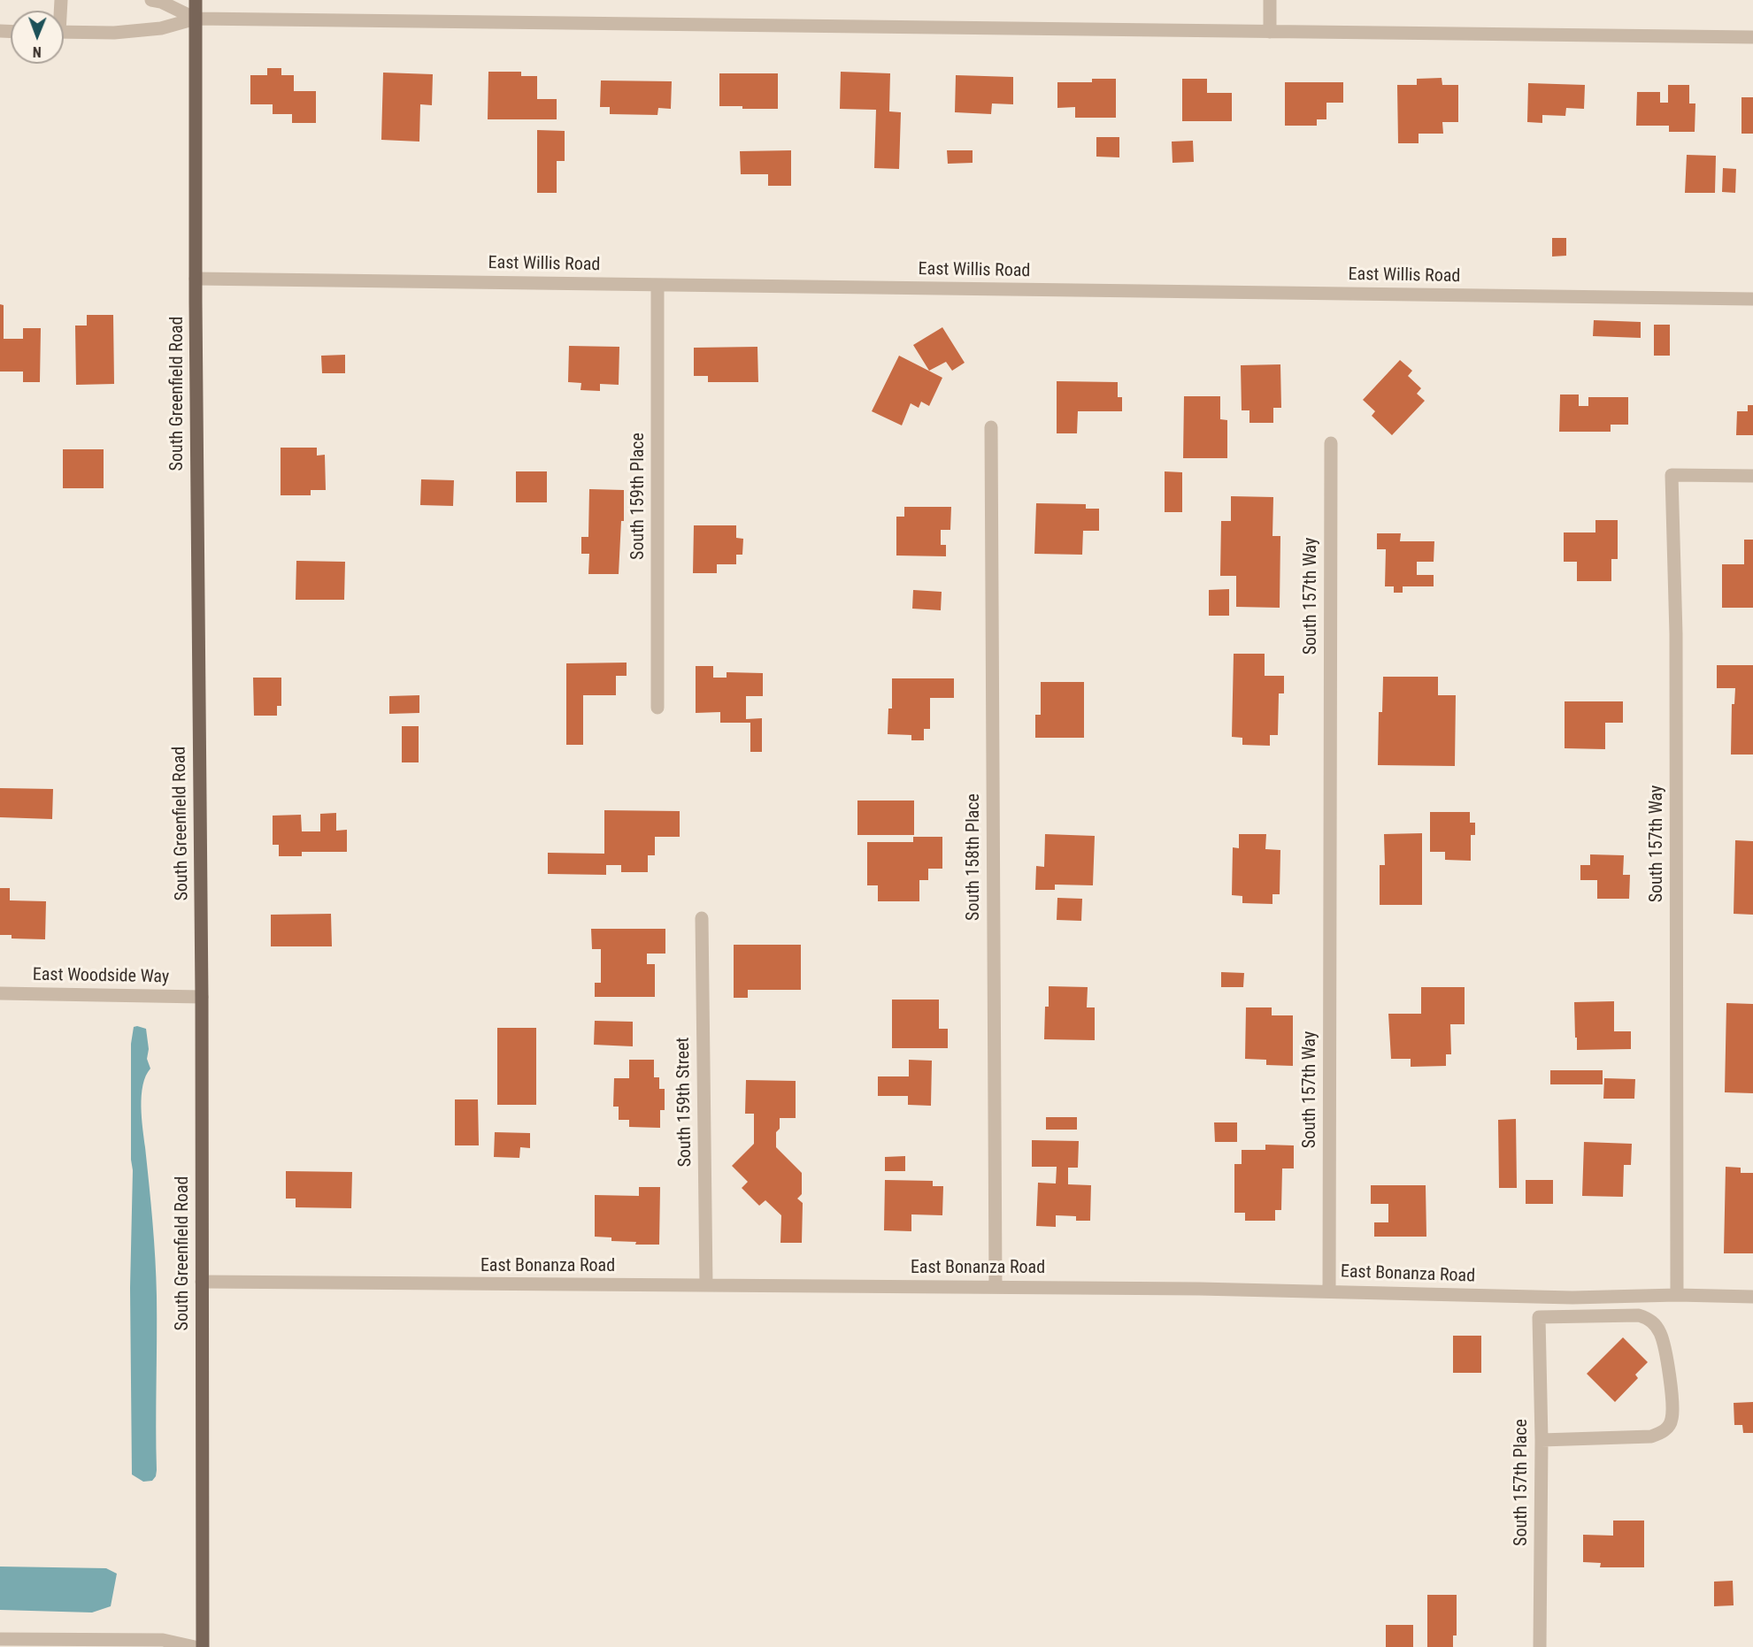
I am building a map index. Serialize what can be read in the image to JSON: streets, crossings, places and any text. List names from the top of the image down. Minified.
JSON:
{"streets":{"main road":["South Greenfield Road"],"street":["East Willis Road","South 159th Place","South 157th Way","South 158th Place","East Woodside Way","South 159th Street","East Bonanza Road","South 157th Place"]},"crossings":[["East Willis Road","South Greenfield Road"],["East Willis Road","South 159th Place"],["South Greenfield Road","East Woodside Way"],["South Greenfield Road","East Bonanza Road"],["South 157th Way","East Bonanza Road"],["South 158th Place","East Bonanza Road"],["South 159th Street","East Bonanza Road"]],"north":"bottom"}
